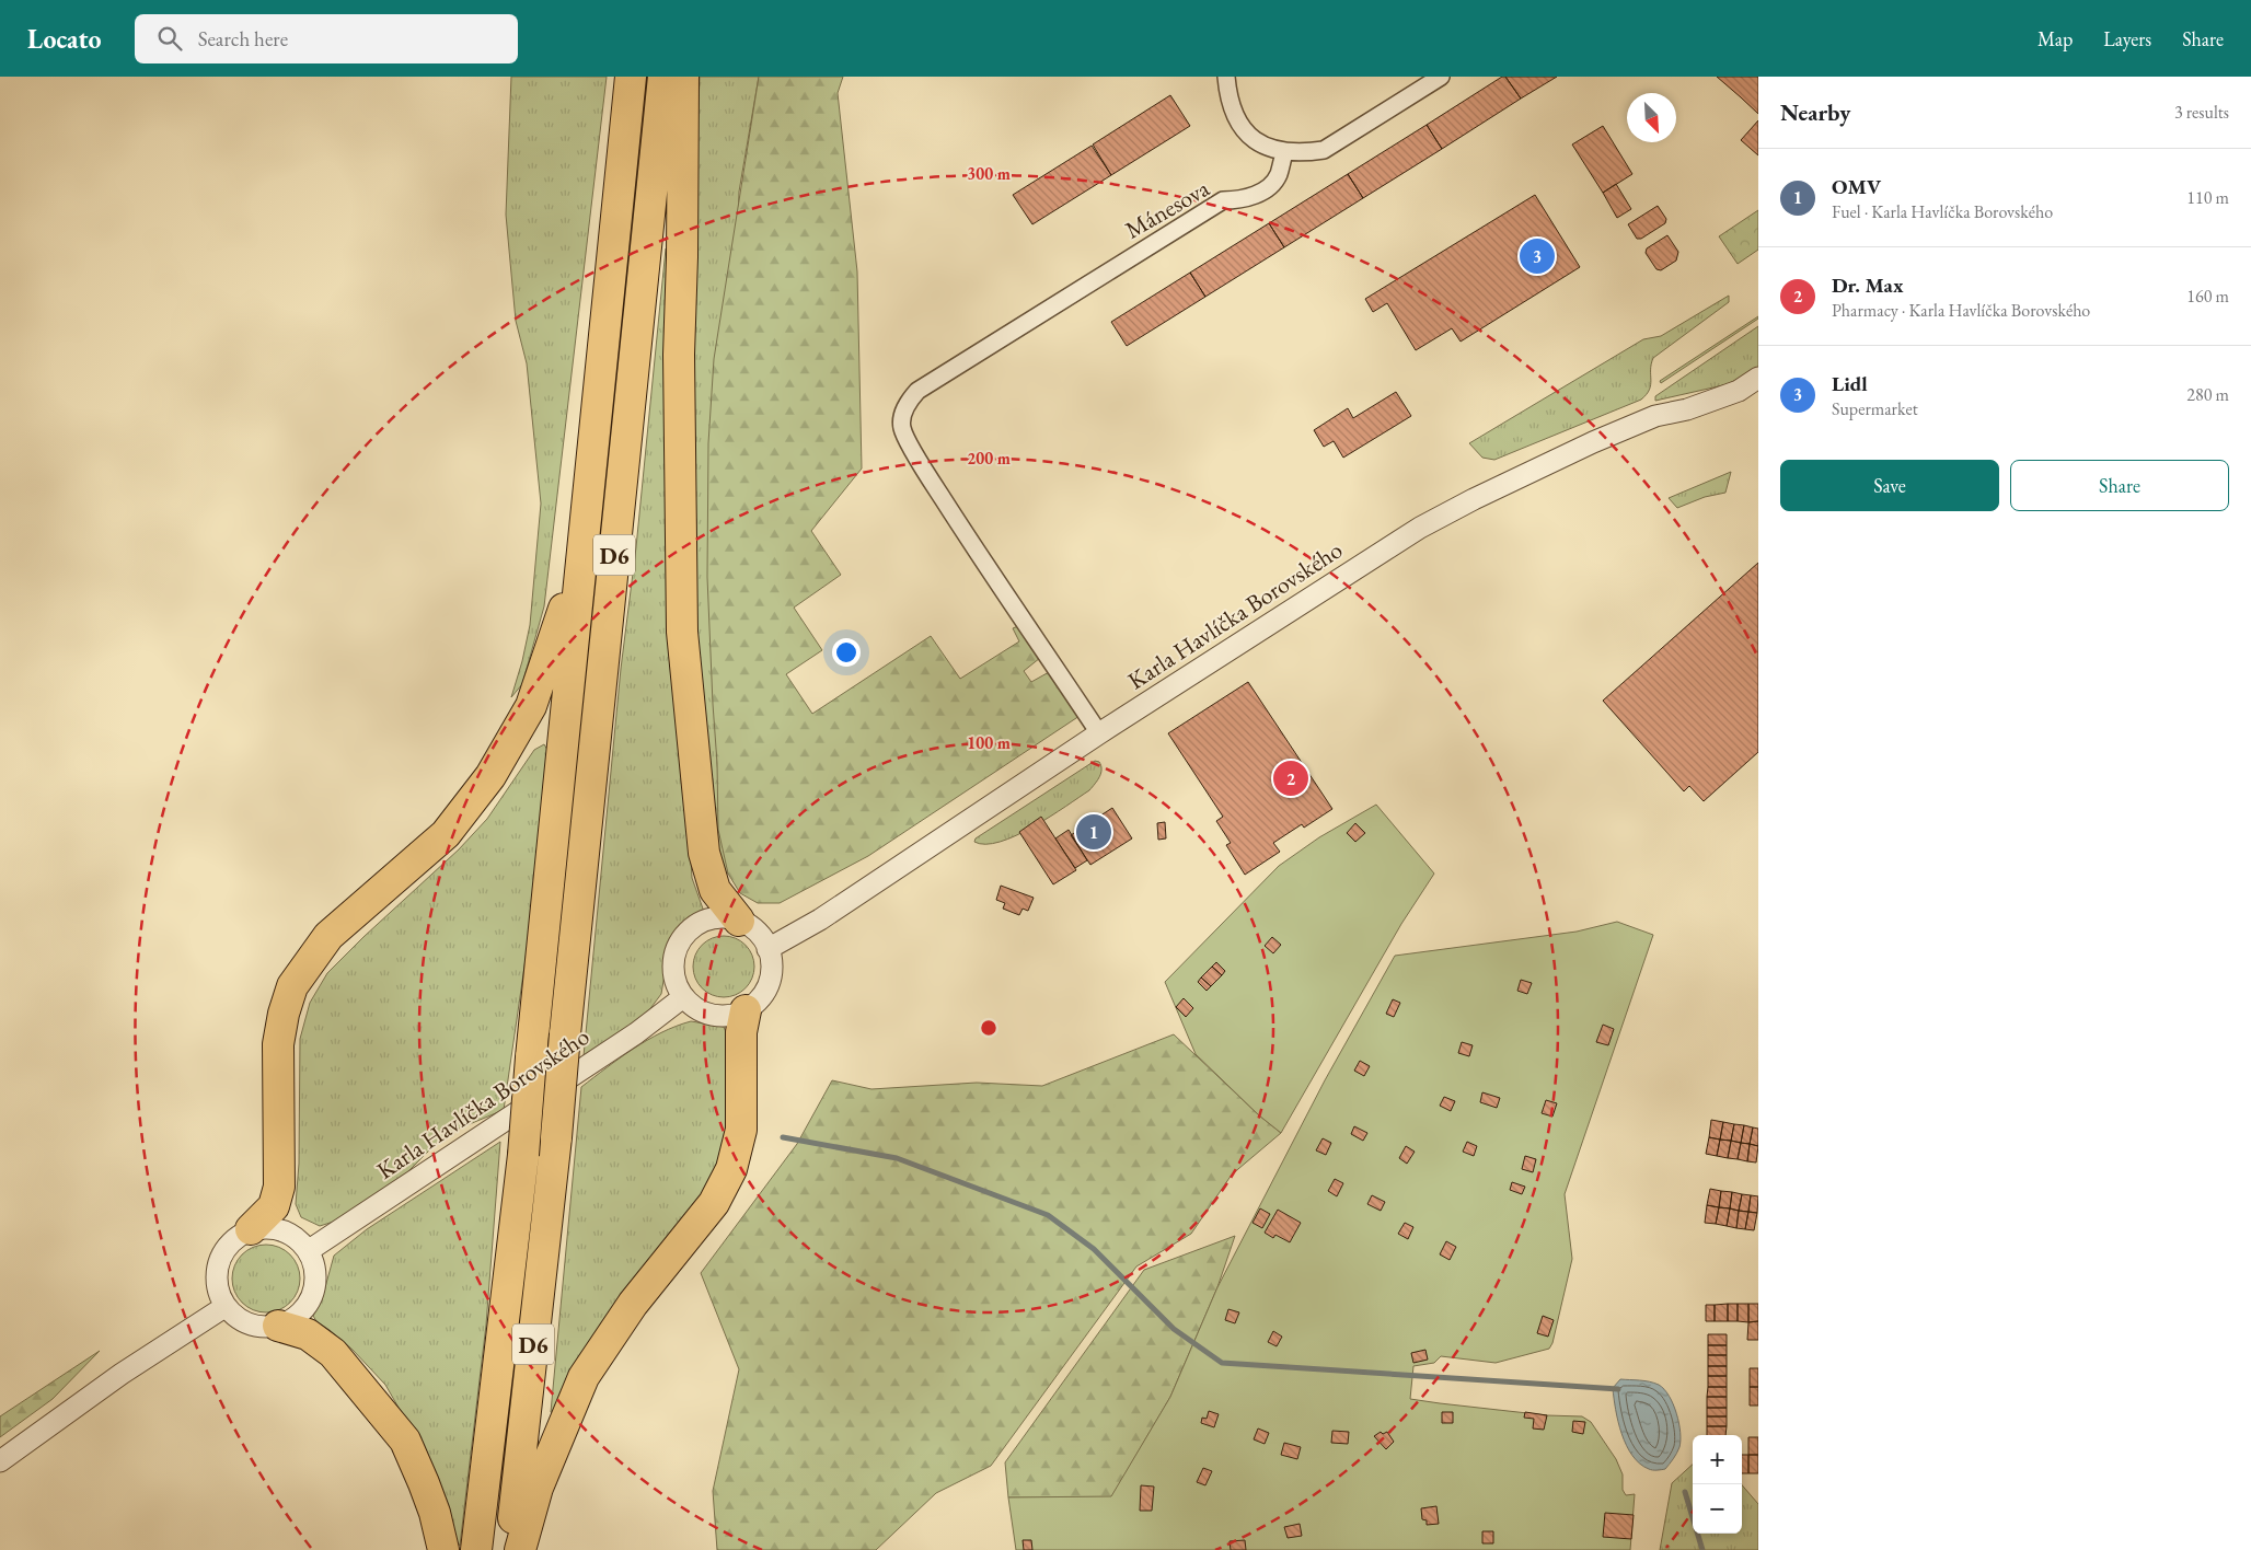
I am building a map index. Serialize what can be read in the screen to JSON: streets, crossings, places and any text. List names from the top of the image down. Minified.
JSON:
{"streets":{"highway":["D6"],"street":["Mánesova","Karla Havlíčka Borovského"]},"crossings":[["Mánesova","Karla Havlíčka Borovského"]],"north":"bottom right","page":{"header":"Locato","search":"Search here","nav":["Map","Layers","Share"],"heading":["Nearby","3 results"],"list":[{"mark":"1","name":"OMV","note":"Fuel · Karla Havlíčka Borovského","value":"110 m"},{"mark":"2","name":"Dr. Max","note":"Pharmacy · Karla Havlíčka Borovského","value":"160 m"},{"mark":"3","name":"Lidl","note":"Supermarket","value":"280 m"}],"pins":["3","2","1"],"buttons":["Save","Share"],"map_buttons":["+","−"]},"rings":["300 m","200 m","100 m"]}
